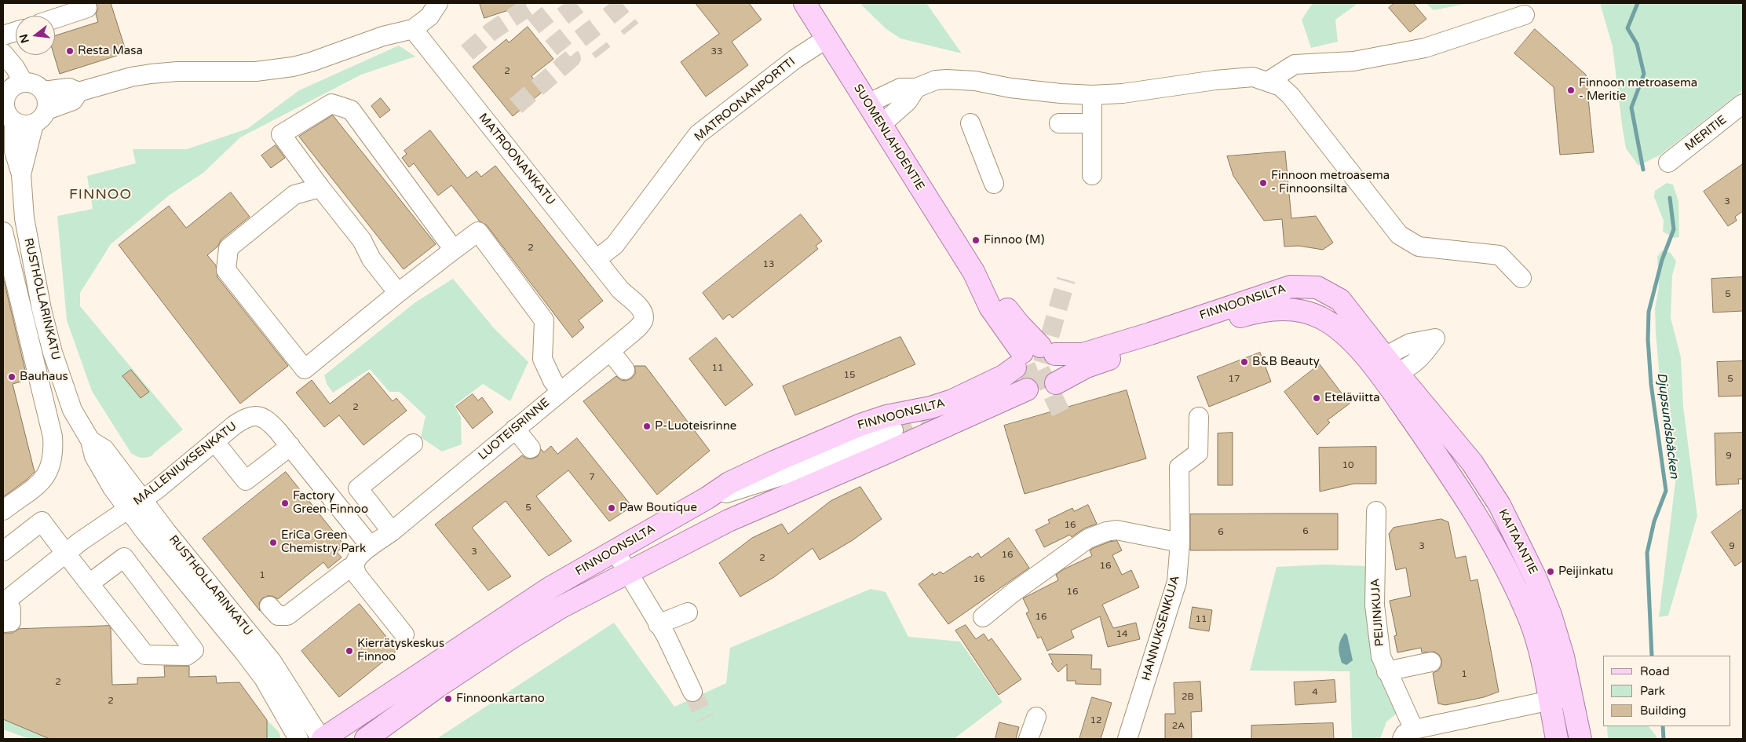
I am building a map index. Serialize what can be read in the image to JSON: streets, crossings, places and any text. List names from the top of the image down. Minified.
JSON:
{"streets":{"main road":["SUOMENLAHDENTIE","FINNOONSILTA","KAITAANTIE"],"street":["MATROONANPORTTI","MERITIE","MATROONANKATU","RUSTHOLLARINKATU","LUOTEISRINNE","MALLENIUKSENKATU","PEIJINKUJA","HANNUKSENKUJA"]},"crossings":[["MATROONANPORTTI","SUOMENLAHDENTIE"],["MATROONANPORTTI","MATROONANKATU"],["SUOMENLAHDENTIE","FINNOONSILTA"],["MATROONANKATU","LUOTEISRINNE"],["RUSTHOLLARINKATU","FINNOONSILTA"],["RUSTHOLLARINKATU","MALLENIUKSENKATU"],["FINNOONSILTA","KAITAANTIE"],["LUOTEISRINNE","MALLENIUKSENKATU"]],"districts":["FINNOO"],"water":["Djupsundsbäcken"],"places":["Resta Masa","Finnoon metroasema - Meritie","Finnoon metroasema - Finnoonsilta","Finnoo (M)","B&B Beauty","Bauhaus","Eteläviitta","P-Luoteisrinne","Factory Green Finnoo","Paw Boutique","EriCa Green Chemistry Park","Peijinkatu","Kierrätyskeskus Finnoo","Finnoonkartano"],"house_numbers":["33","2","3","2","13","5","11","15","17","5","2","9","10","7","5","16","6","6","3","9","3","16","2","16","1","16","16","16","11","14","1","2","4","2B","2","12","2A"],"legend":["Road","Park","Building"],"north":"left"}
